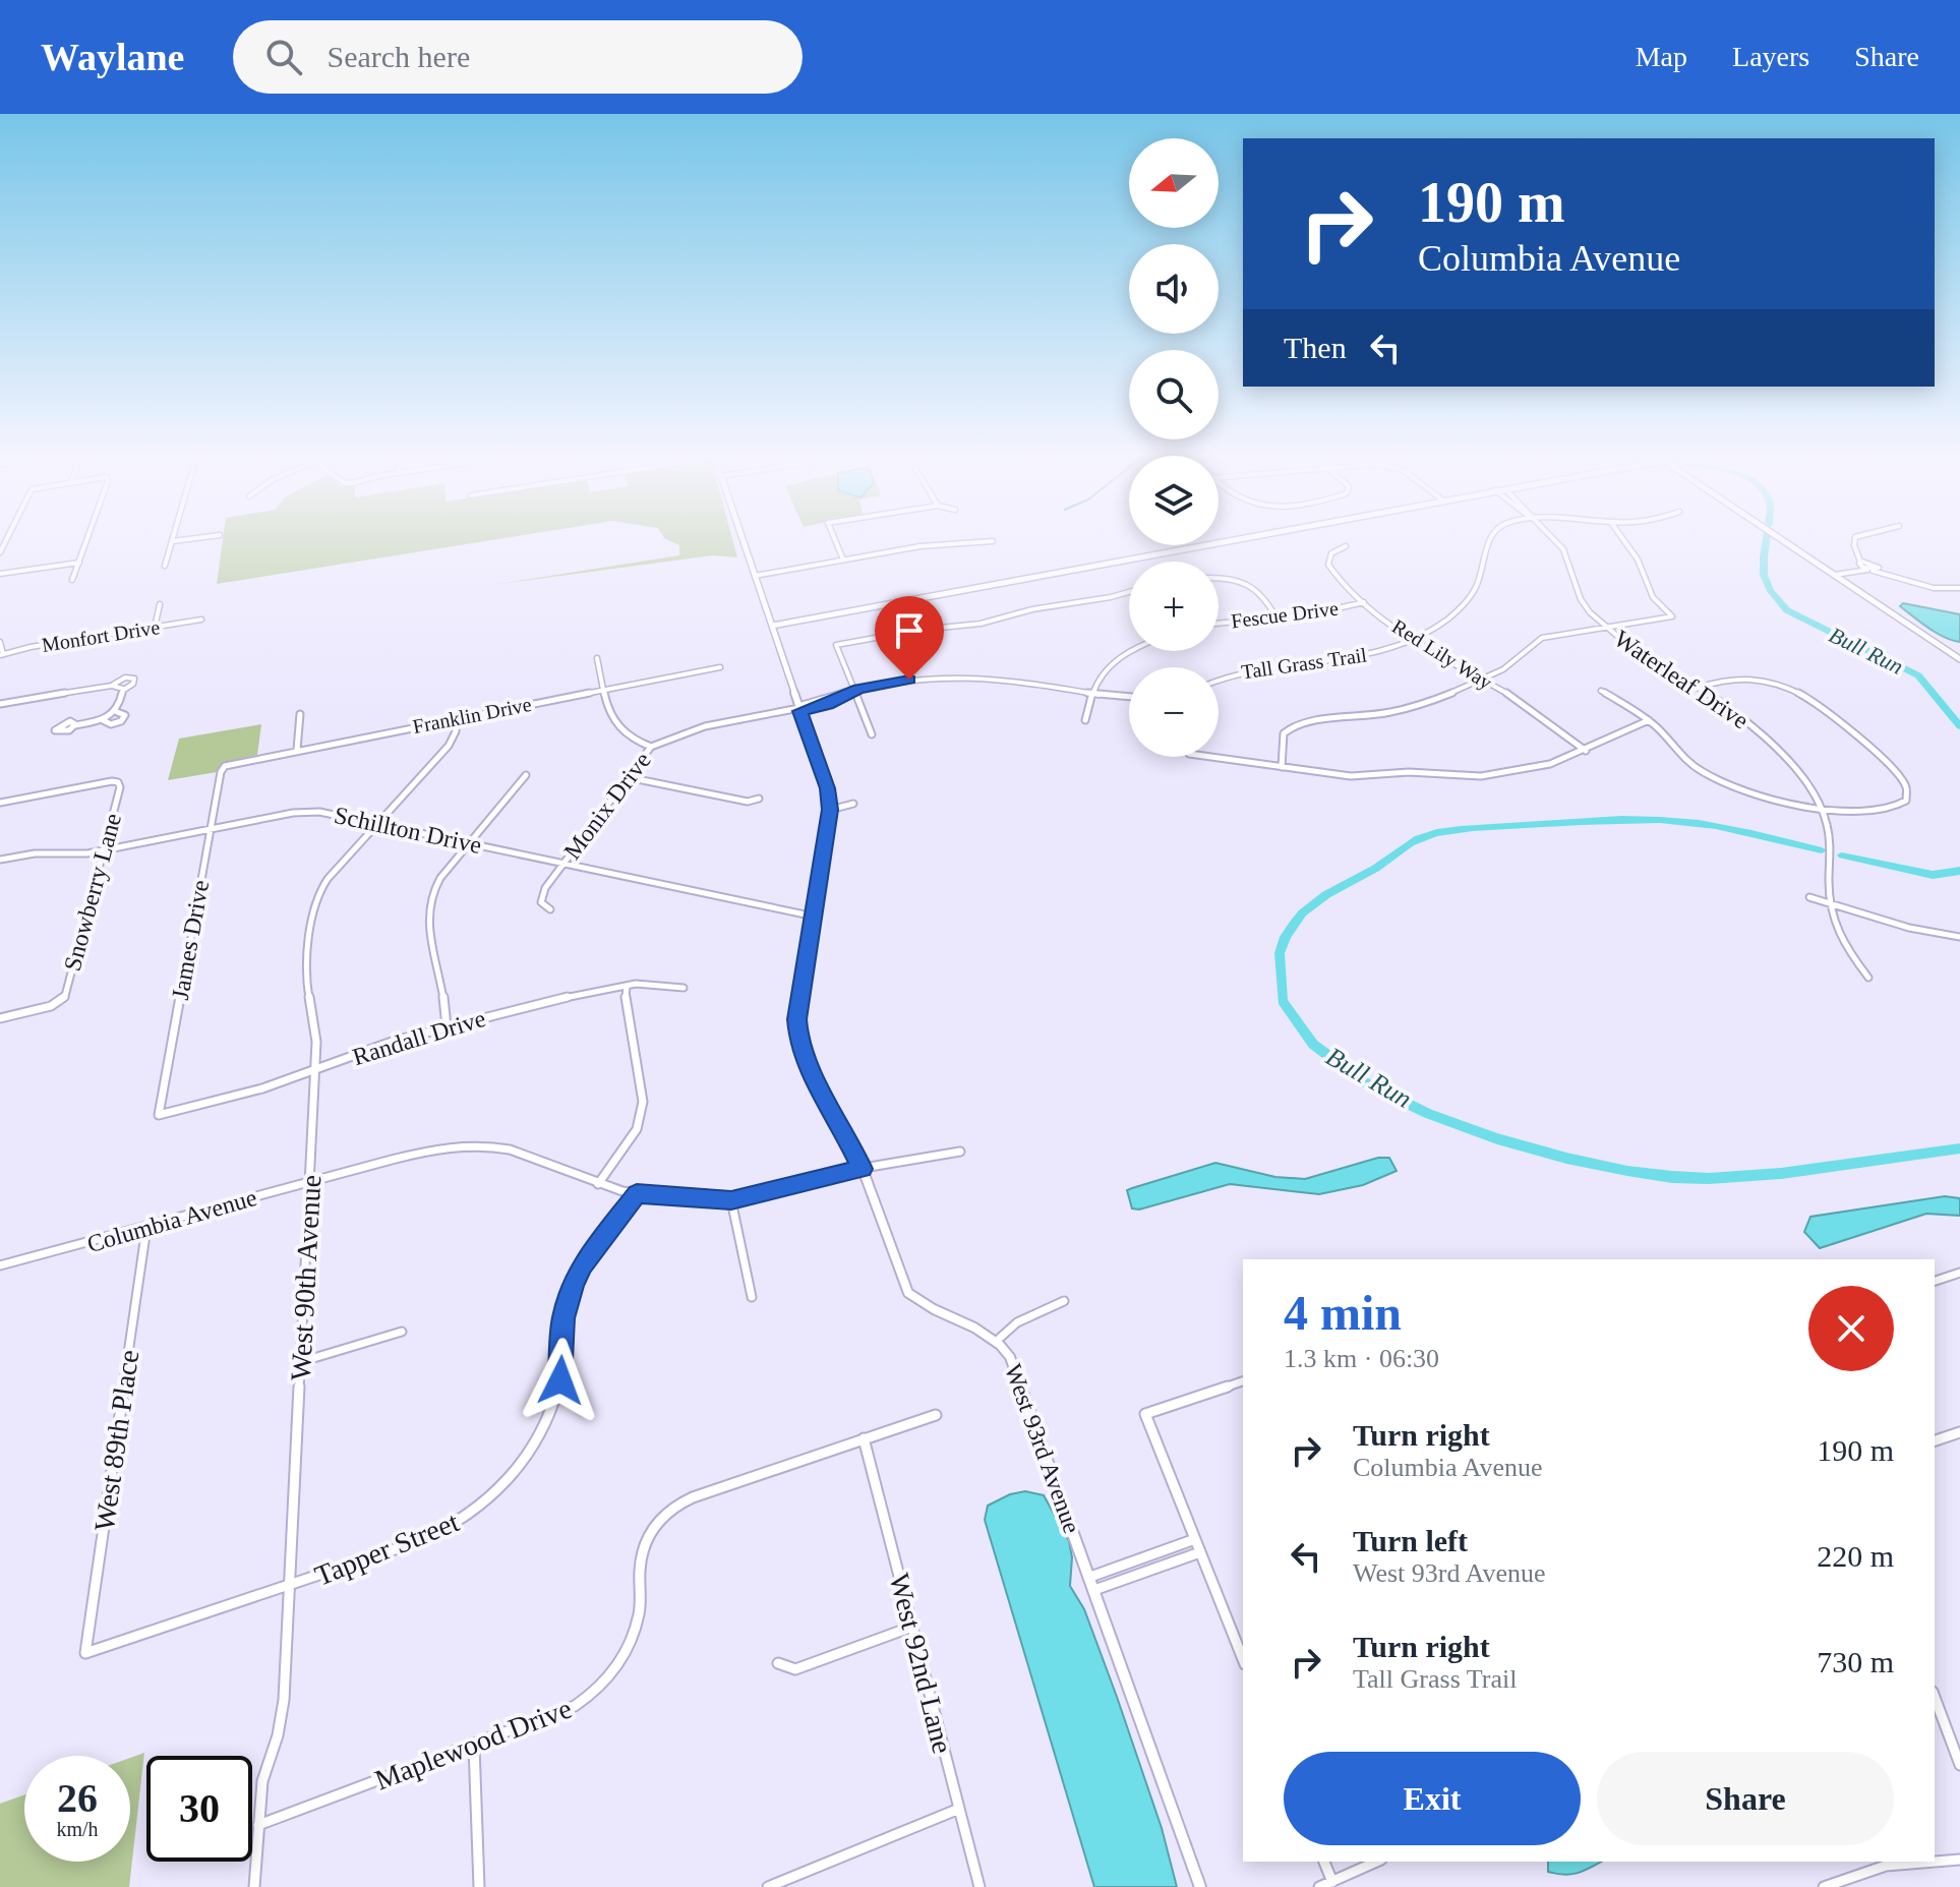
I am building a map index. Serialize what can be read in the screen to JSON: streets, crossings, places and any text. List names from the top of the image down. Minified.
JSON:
{"streets":{"street":["Fescue Drive","Monfort Drive","Red Lily Way","Tall Grass Trail","Waterleaf Drive","Franklin Drive","Monix Drive","Schillton Drive","Snowberry Lane","James Drive","Randall Drive","Columbia Avenue","West 90th Avenue","West 89th Place","West 93rd Avenue","Tapper Street","West 92nd Lane","Maplewood Drive"]},"crossings":[["Fescue Drive","Red Lily Way"],["Red Lily Way","Tall Grass Trail"],["Franklin Drive","James Drive"],["Franklin Drive","West 90th Avenue"],["Monix Drive","Schillton Drive"],["Monix Drive","West 93rd Avenue"],["Schillton Drive","Snowberry Lane"],["Schillton Drive","James Drive"],["Schillton Drive","West 90th Avenue"],["Schillton Drive","West 93rd Avenue"],["James Drive","Randall Drive"],["Randall Drive","West 90th Avenue"],["Columbia Avenue","West 90th Avenue"],["Columbia Avenue","West 89th Place"],["Columbia Avenue","West 93rd Avenue"],["Columbia Avenue","Tapper Street"],["West 90th Avenue","Tapper Street"],["West 90th Avenue","Maplewood Drive"],["West 89th Place","Tapper Street"],["West 92nd Lane","Maplewood Drive"]],"water":["Bull Run"],"north":"left","page":{"header":"Waylane","search":"Search here","nav":["Map","Layers","Share"],"map_buttons":["+","−"],"turn":["190 m","Columbia Avenue"],"then":"Then","heading":["4 min","1.3 km · 06:30"],"list":[{"name":"Turn right","note":"Columbia Avenue","value":"190 m"},{"name":"Turn left","note":"West 93rd Avenue","value":"220 m"},{"name":"Turn right","note":"Tall Grass Trail","value":"730 m"}],"buttons":["Exit","Share"],"speed":"26 km/h","limit":"30"}}
